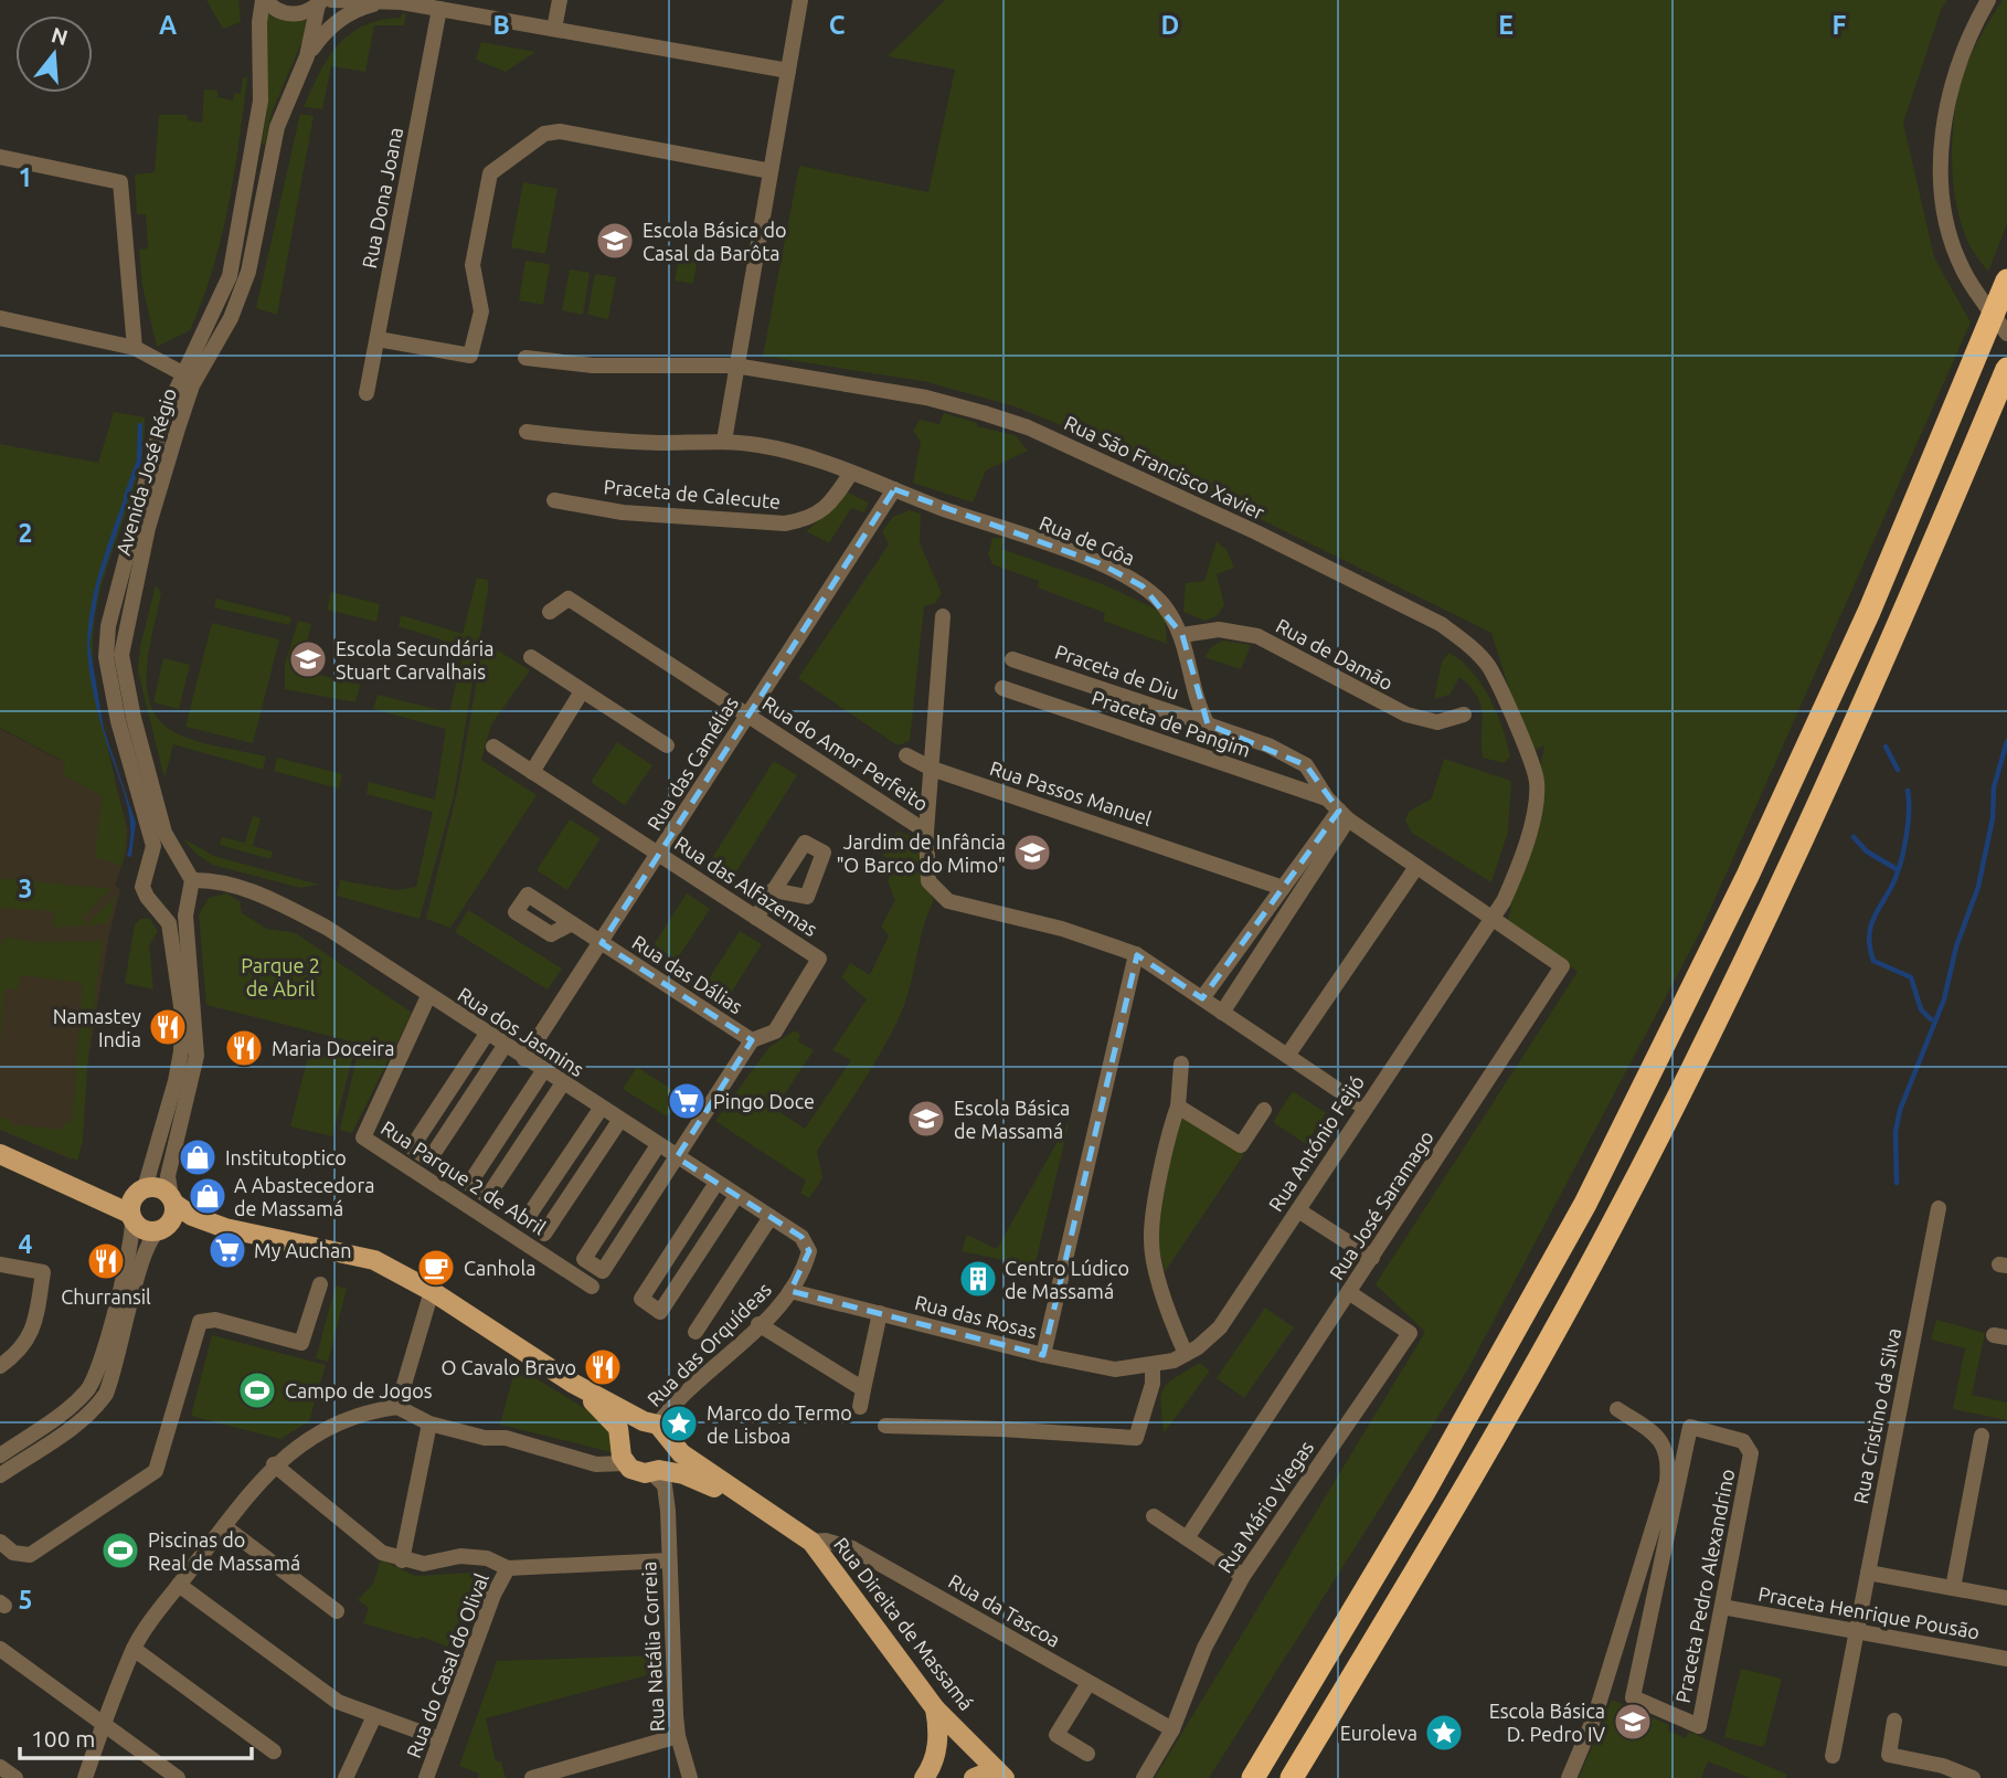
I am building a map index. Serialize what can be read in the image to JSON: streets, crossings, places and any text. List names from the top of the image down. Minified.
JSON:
{"streets":{"main road":["Rua Direita de Massamá"],"street":["Rua Dona Joana","Rua São Francisco Xavier","Avenida José Régio","Praceta de Calecute","Rua de Gôa","Rua de Damão","Praceta de Diu","Praceta de Pangim","Rua do Amor Perfeito","Rua das Camélias","Rua Passos Manuel","Rua das Alfazemas","Rua das Dálias","Rua dos Jasmins","Rua António Feijó","Rua Parque 2 de Abril","Rua José Saramago","Rua das Rosas","Rua das Orquídeas","Rua Cristino da Silva","Rua Mário Viegas","Praceta Pedro Alexandrino","Rua da Tascoa","Praceta Henrique Pousão","Rua Natália Correia","Rua do Casal do Olival"]},"crossings":[["Rua São Francisco Xavier","Rua António Feijó"],["Rua São Francisco Xavier","Rua José Saramago"],["Avenida José Régio","Rua dos Jasmins"],["Praceta de Calecute","Rua de Gôa"],["Rua de Gôa","Rua de Damão"],["Rua de Gôa","Praceta de Diu"],["Rua de Gôa","Rua das Camélias"],["Rua do Amor Perfeito","Rua das Camélias"],["Rua do Amor Perfeito","Rua António Feijó"],["Rua das Camélias","Rua das Alfazemas"],["Rua das Camélias","Rua das Dálias"],["Rua das Camélias","Rua dos Jasmins"],["Rua das Alfazemas","Rua das Dálias"],["Rua dos Jasmins","Rua Parque 2 de Abril"],["Rua dos Jasmins","Rua das Orquídeas"],["Rua António Feijó","Rua José Saramago"],["Rua António Feijó","Rua das Rosas"],["Rua José Saramago","Rua Mário Viegas"],["Rua das Rosas","Rua das Orquídeas"],["Rua das Orquídeas","Rua Direita de Massamá"],["Rua das Orquídeas","Rua Natália Correia"],["Rua Cristino da Silva","Praceta Henrique Pousão"],["Rua Mário Viegas","Rua da Tascoa"],["Praceta Pedro Alexandrino","Praceta Henrique Pousão"],["Rua da Tascoa","Rua Direita de Massamá"],["Rua Direita de Massamá","Rua Natália Correia"]],"parks":["Parque 2 de Abril"],"places":{"school or university":["Escola Básica do Casal da Barôta","Escola Secundária Stuart Carvalhais","Jardim de Infância \"O Barco do Mimo\"","Escola Básica de Massamá","Escola Básica D. Pedro IV"],"restaurant":["Namastey India","Maria Doceira","Churransil","O Cavalo Bravo"],"supermarket":["Pingo Doce","My Auchan"],"shop":["Institutoptico","A Abastecedora de Massamá"],"cafe":["Canhola"],"building":["Centro Lúdico de Massamá"],"sports":["Campo de Jogos","Piscinas do Real de Massamá"],"place":["Marco do Termo de Lisboa","Euroleva"]},"scale_bar":"100 m","north":"top","grid":{"columns":["A","B","C","D","E","F"],"rows":["1","2","3","4","5"]}}
